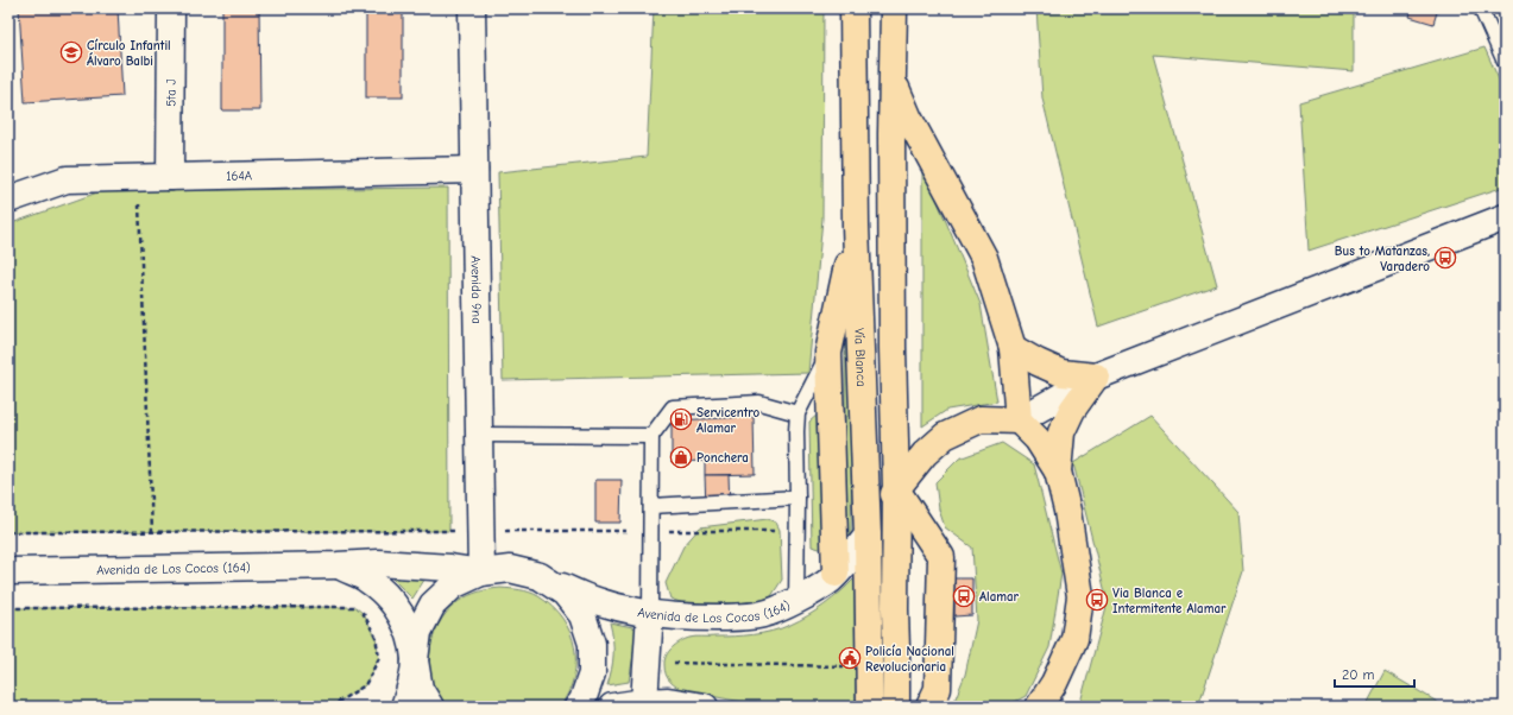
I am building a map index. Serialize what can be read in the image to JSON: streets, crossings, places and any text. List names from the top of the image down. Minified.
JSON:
{"streets":{"highway":["Vía Blanca"],"street":["5ta J","164A","Avenida 9na","Avenida de Los Cocos (164)"]},"crossings":[["5ta J","164A"],["164A","Avenida 9na"],["Avenida 9na","Avenida de Los Cocos (164)"],["Vía Blanca","Avenida de Los Cocos (164)"]],"places":{"school or university":["Círculo Infantil Álvaro Balbi"],"bus stop":["Bus to Matanzas, Varadero","Alamar","Via Blanca e Intermitente Alamar"],"fuel station":["Servicentro Alamar"],"shop":["Ponchera"],"public building":["Policía Nacional Revolucionaria"]},"scale_bar":"20 m"}
